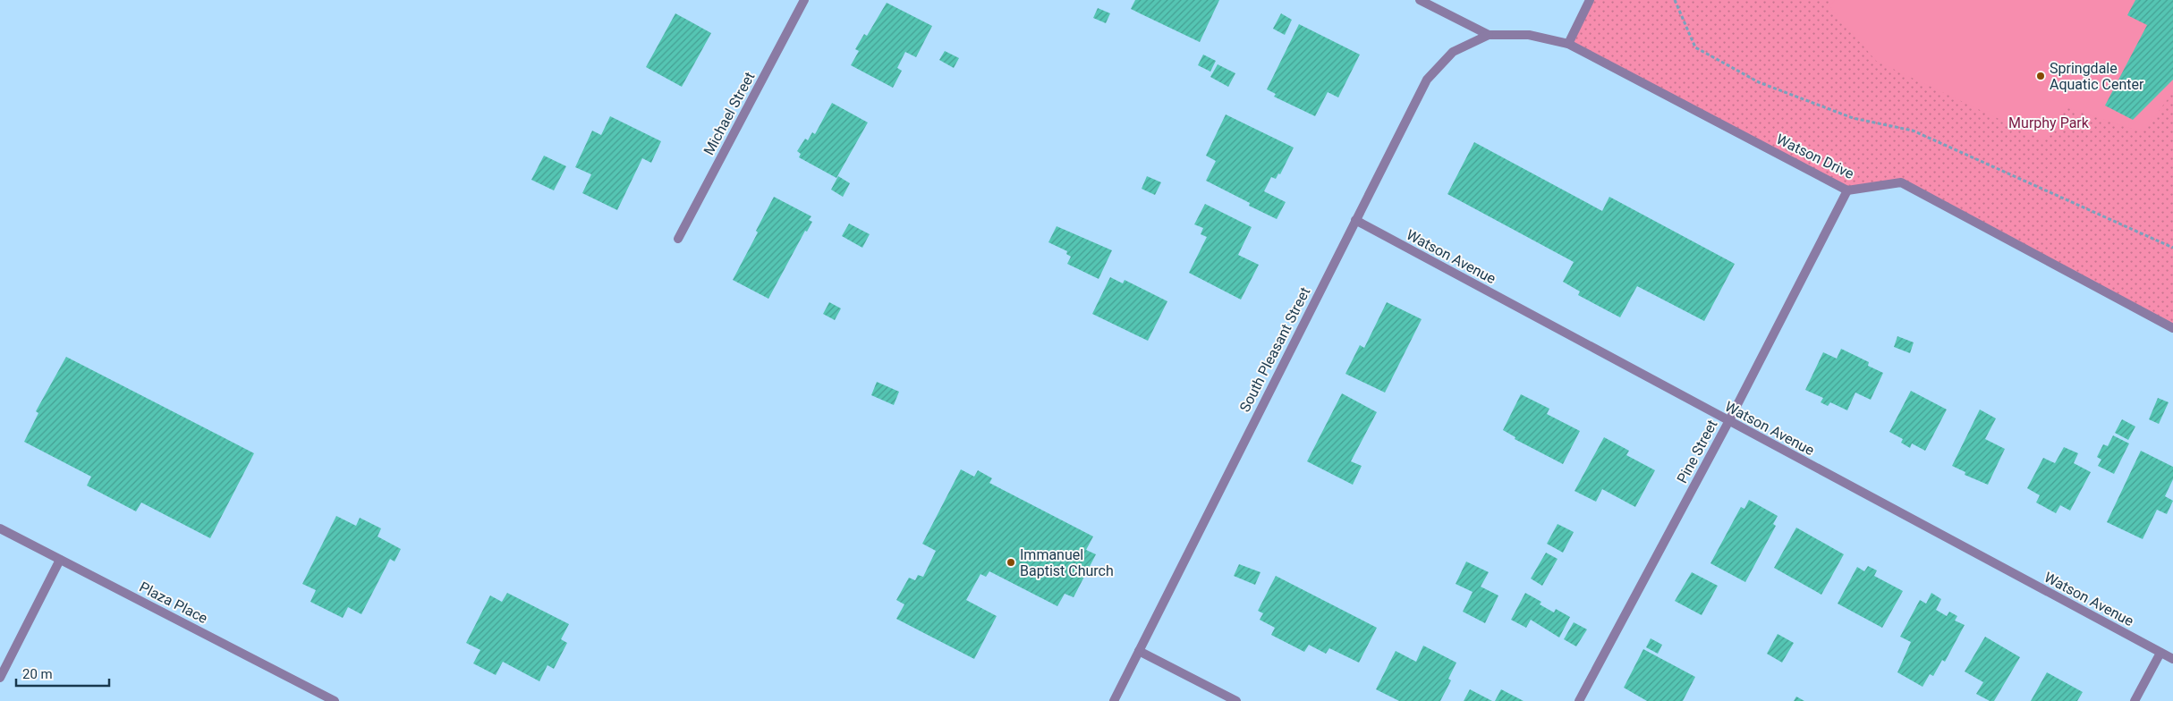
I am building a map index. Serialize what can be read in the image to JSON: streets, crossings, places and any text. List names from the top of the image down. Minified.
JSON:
{"streets":{"street":["Michael Street","Watson Drive","Watson Avenue","South Pleasant Street","Pine Street","Plaza Place"]},"crossings":[["Watson Drive","Pine Street"],["Watson Avenue","South Pleasant Street"],["Watson Avenue","Pine Street"]],"parks":["Murphy Park"],"places":["Springdale Aquatic Center","Immanuel Baptist Church"],"scale_bar":"20 m"}
